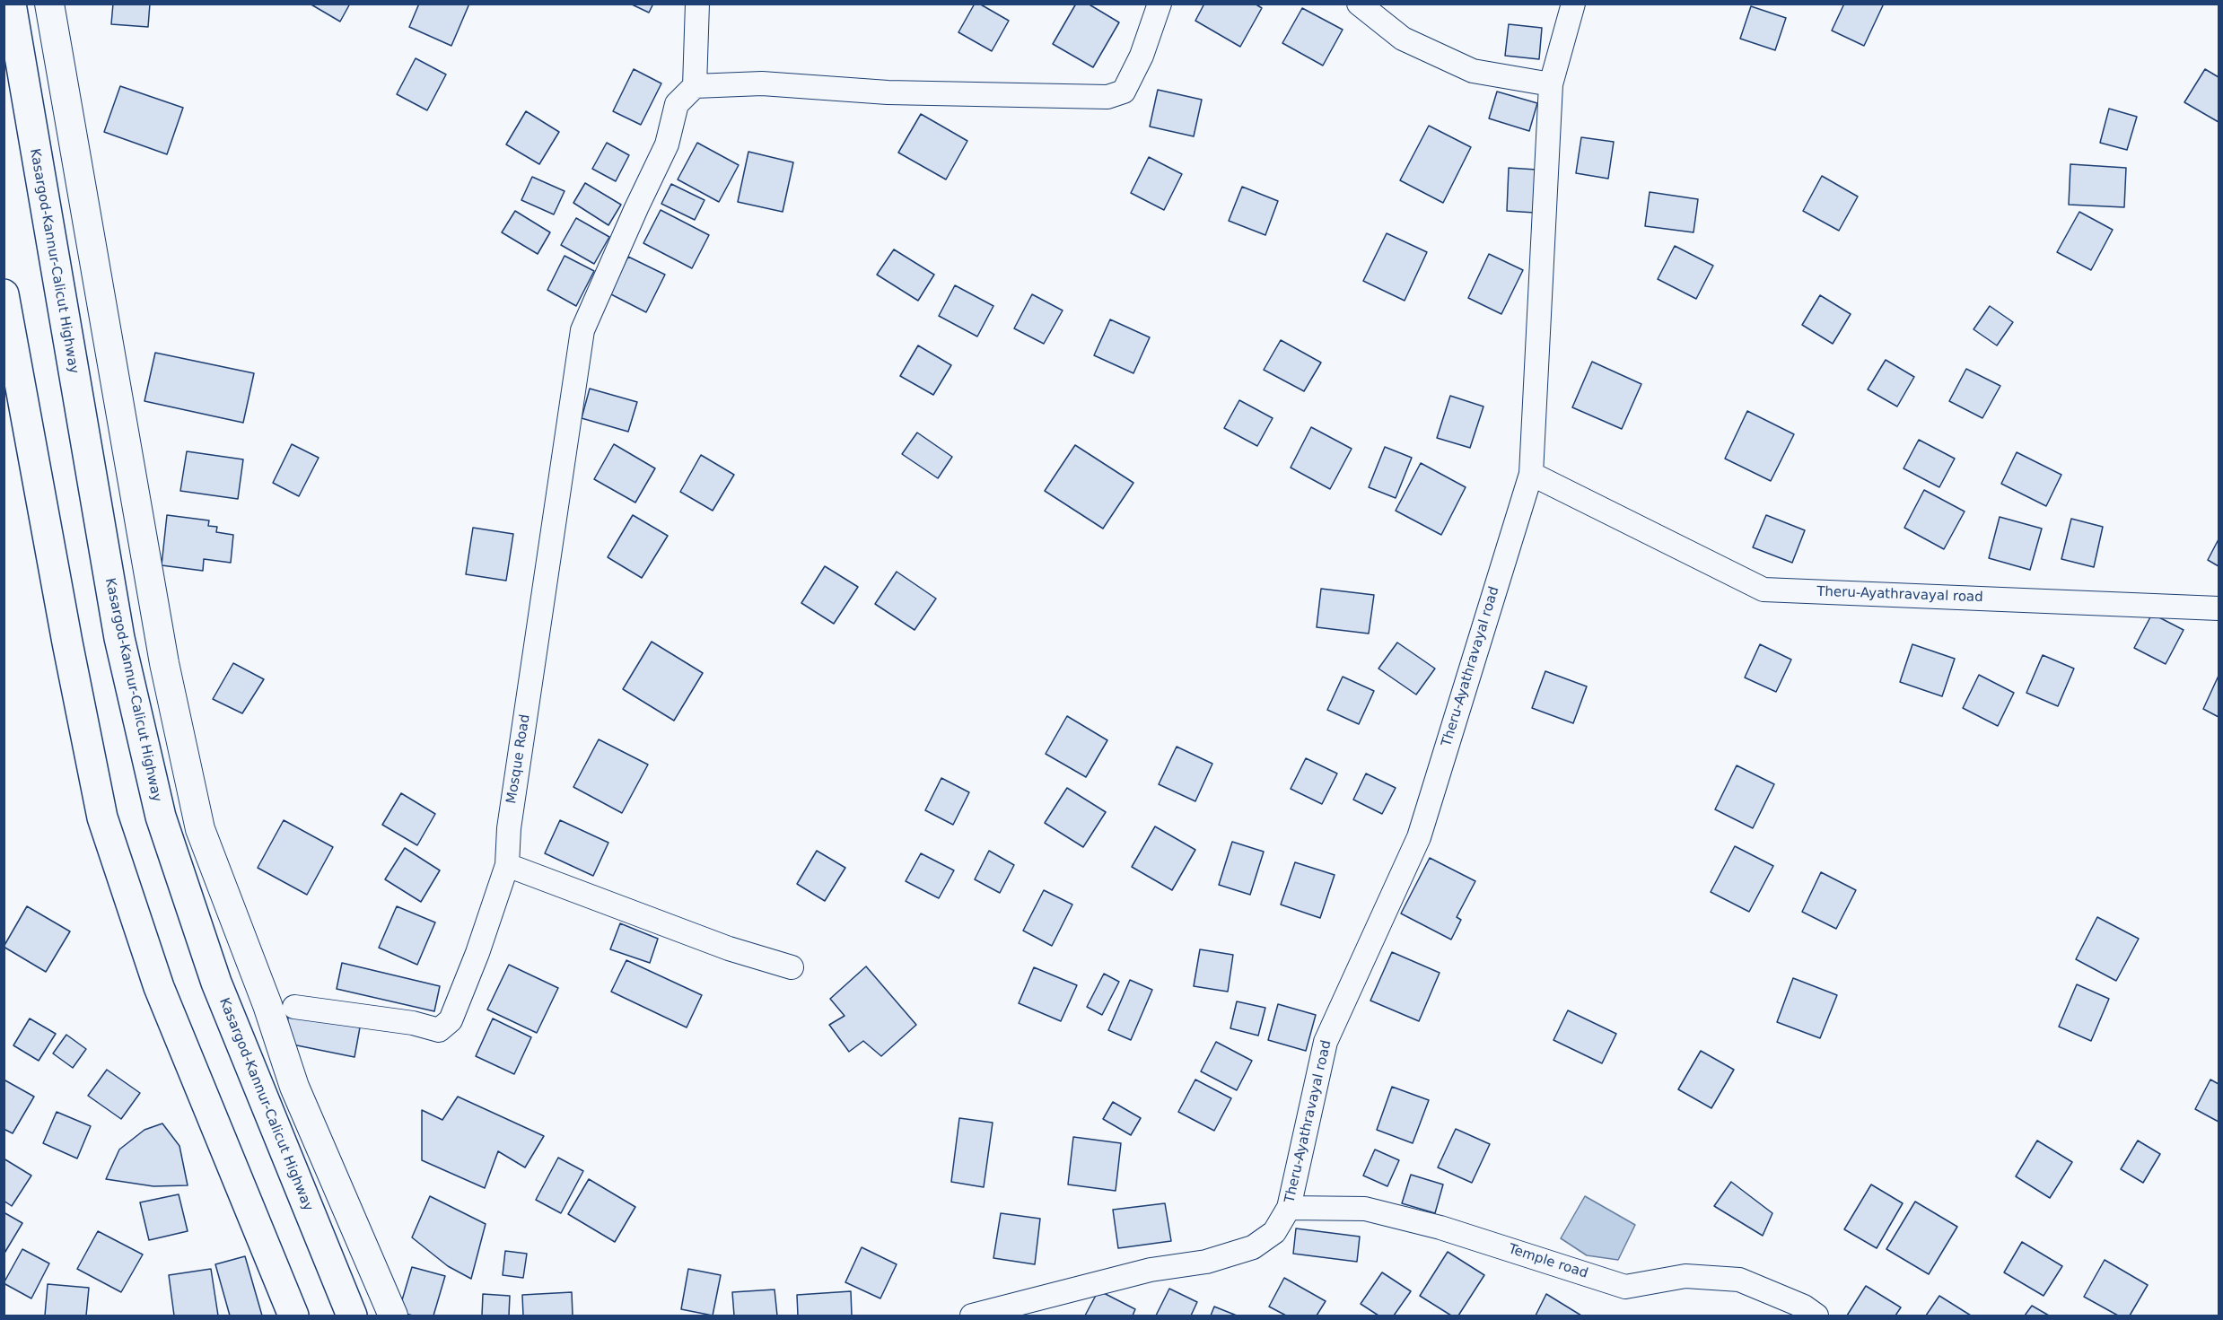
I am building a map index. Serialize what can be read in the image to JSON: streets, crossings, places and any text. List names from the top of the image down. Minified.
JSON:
{"streets":{"highway":["Kasargod-Kannur-Calicut Highway"],"street":["Theru-Ayathravayal road","Mosque Road","Temple road"]},"crossings":[["Theru-Ayathravayal road","Temple road"]]}
